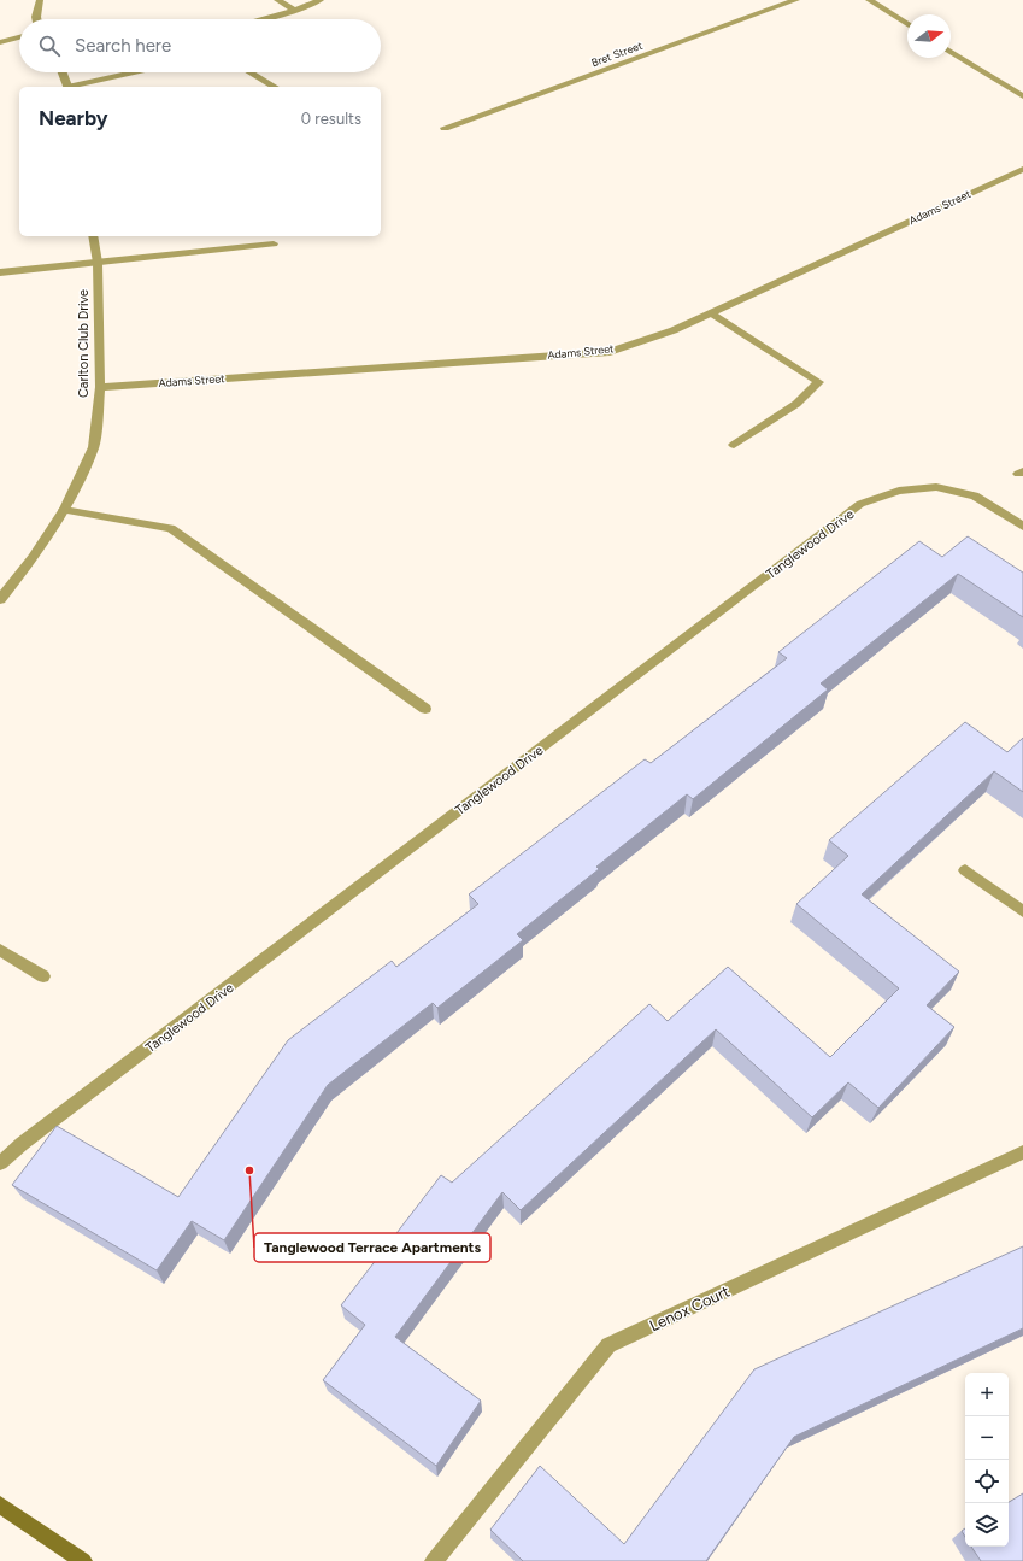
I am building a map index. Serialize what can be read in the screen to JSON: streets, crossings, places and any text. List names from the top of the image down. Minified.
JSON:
{"streets":{"street":["Bret Street","Adams Street","Carlton Club Drive","Tanglewood Drive","Lenox Court"]},"crossings":[["Adams Street","Carlton Club Drive"]],"places":["Tanglewood Terrace Apartments"],"north":"right","page":{"search":"Search here","heading":["Nearby","0 results"],"map_buttons":["+","−"]}}
